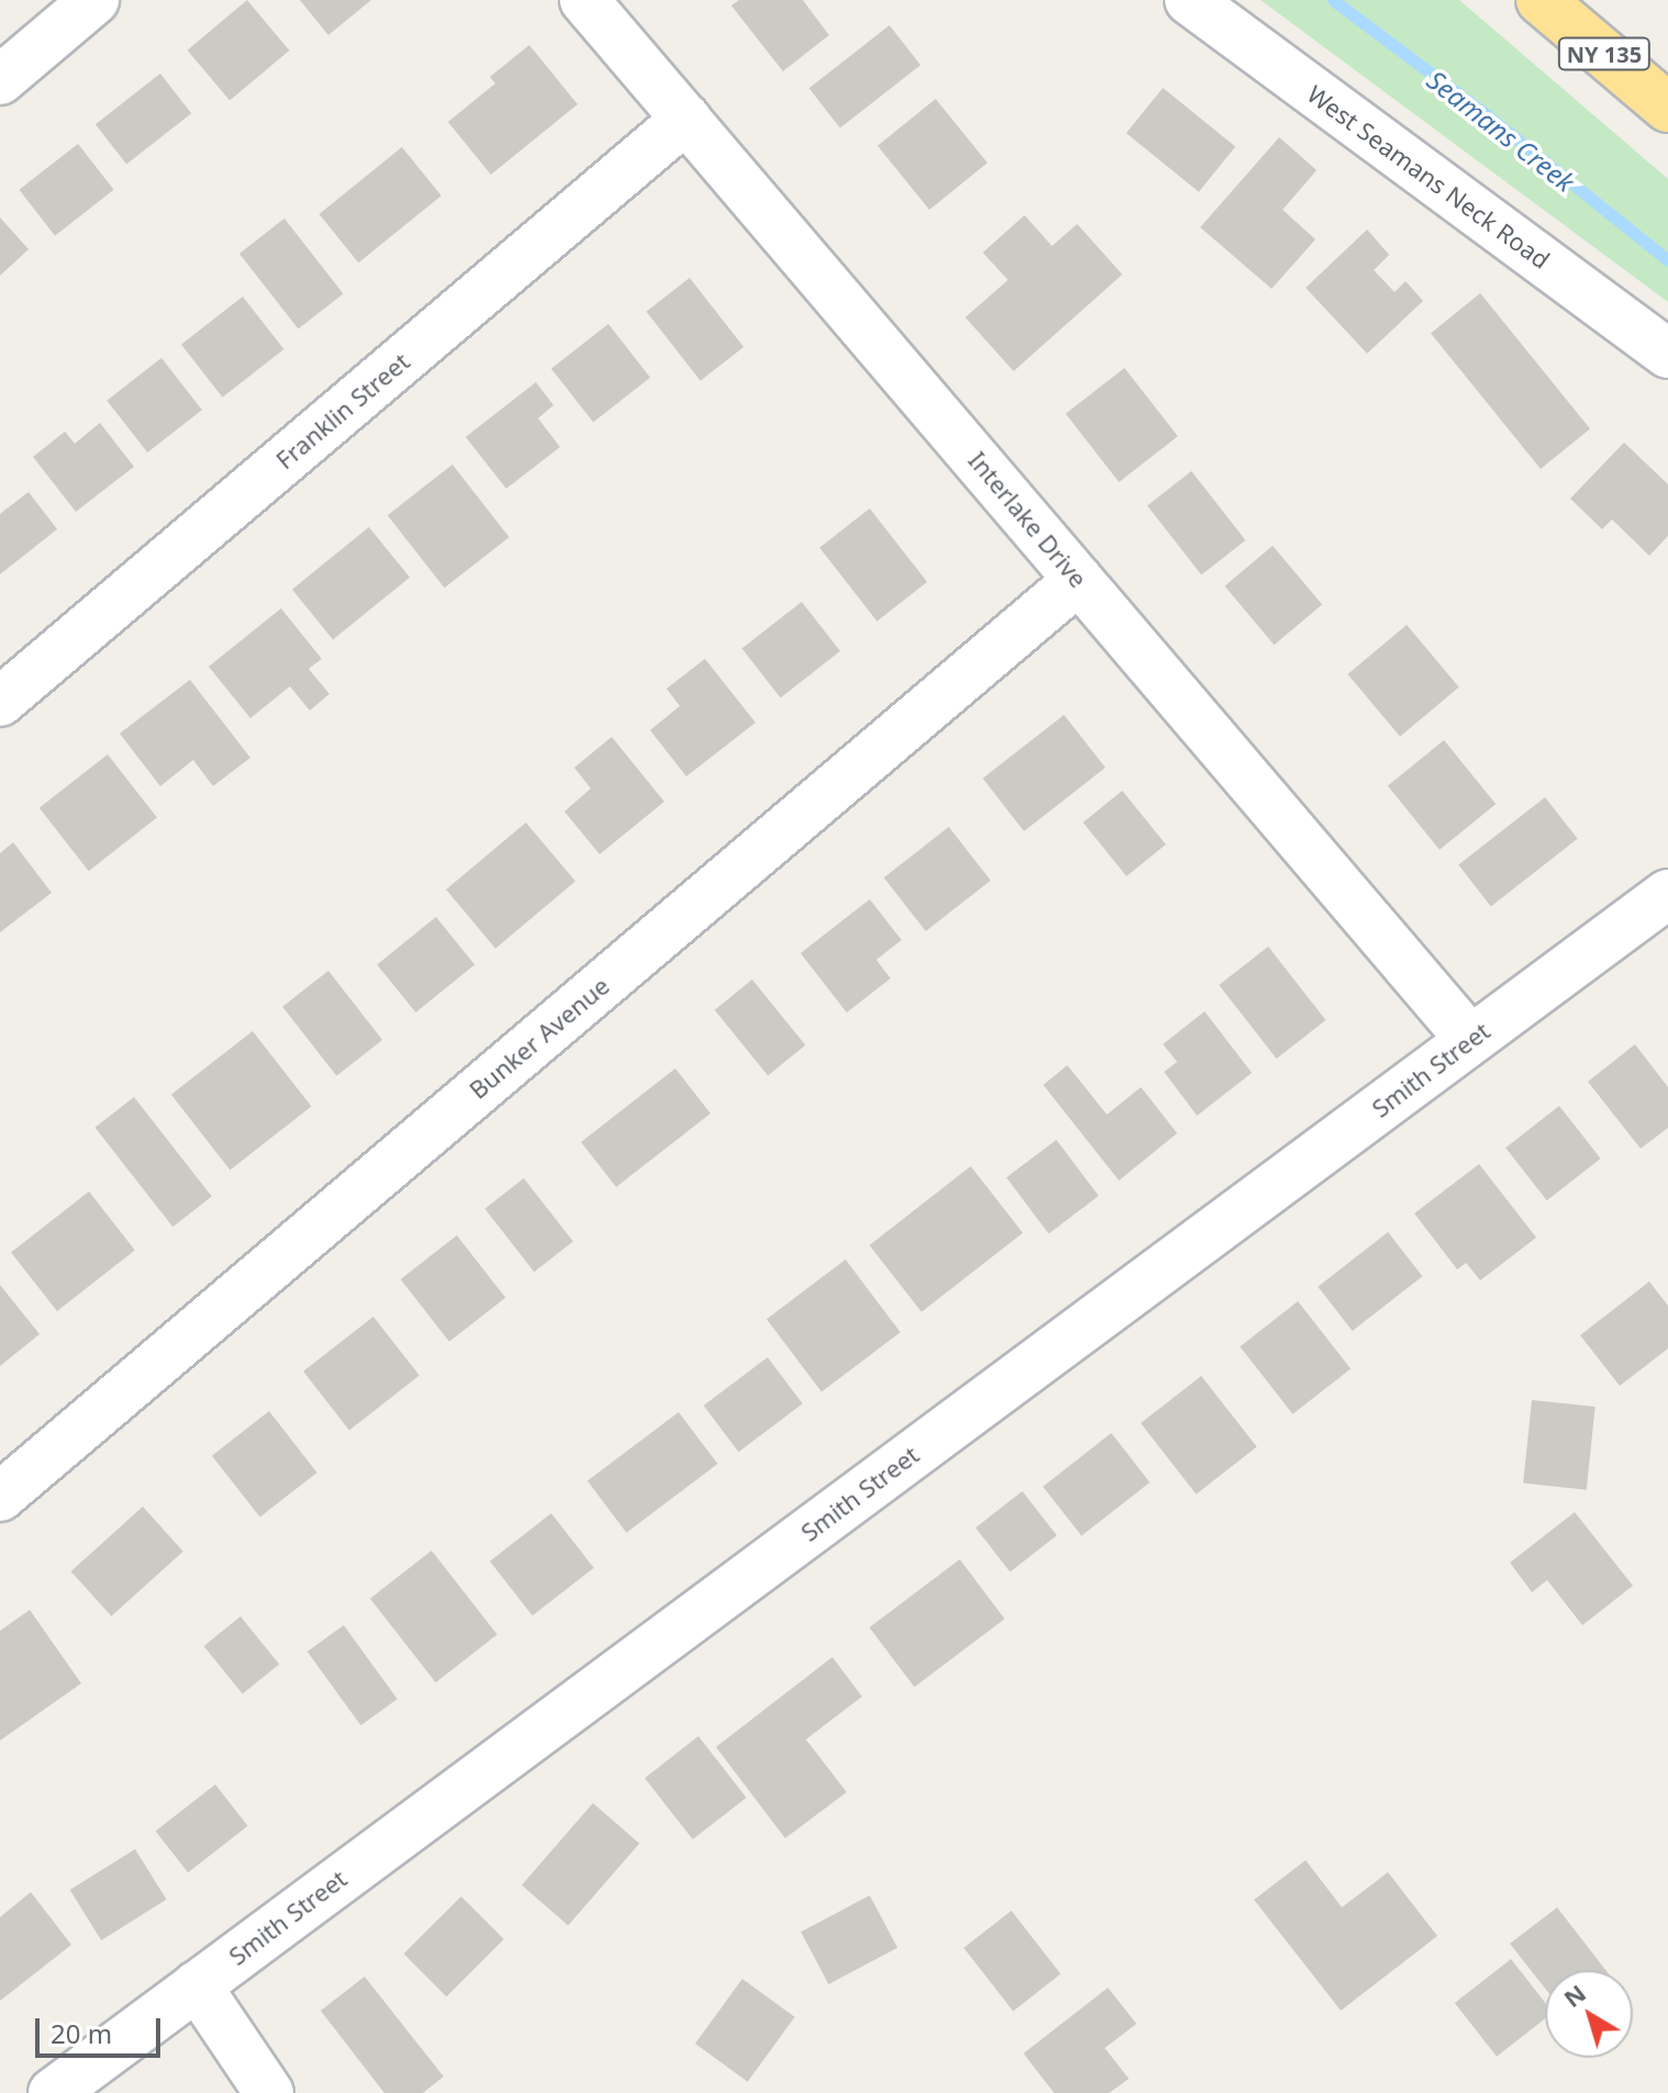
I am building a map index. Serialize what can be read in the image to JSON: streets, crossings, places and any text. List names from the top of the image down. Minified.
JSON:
{"streets":{"highway":["NY 135"],"street":["West Seamans Neck Road","Franklin Street","Interlake Drive","Bunker Avenue","Smith Street"]},"crossings":[["Franklin Street","Interlake Drive"],["Interlake Drive","Bunker Avenue"],["Interlake Drive","Smith Street"]],"water":["Seamans Creek"],"scale_bar":"20 m","north":"top left"}
